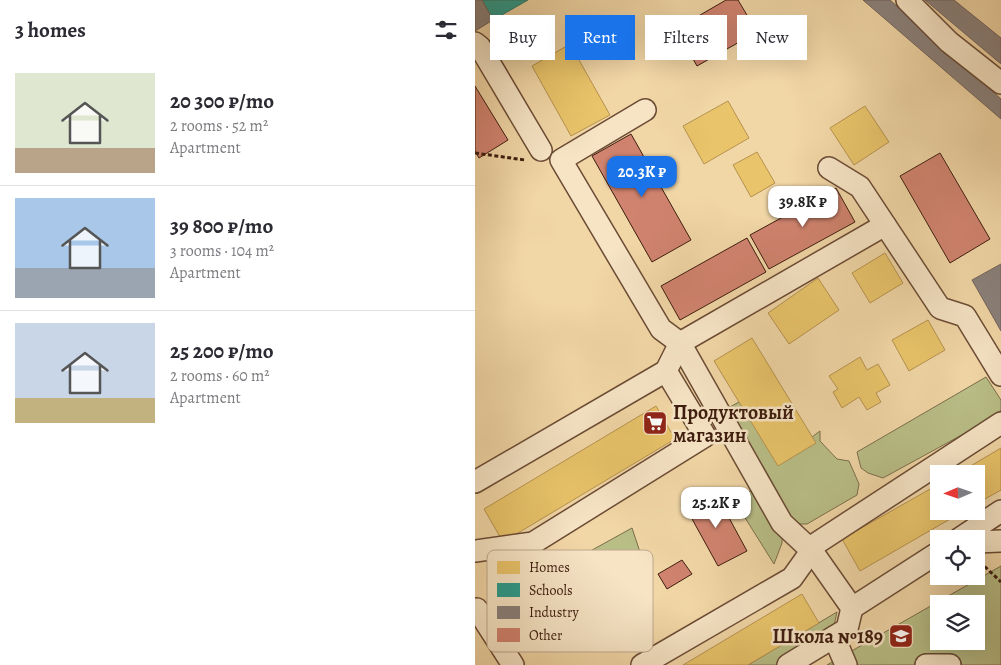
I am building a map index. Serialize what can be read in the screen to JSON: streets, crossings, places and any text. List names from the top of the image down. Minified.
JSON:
{"places":{"supermarket":["Продуктовый магазин"],"school or university":["Школа №189"]},"legend":["Homes","Schools","Industry","Other"],"north":"left","page":{"heading":"3 homes","chip":["Buy","Rent","Filters","New"],"list":[{"name":"20 300 ₽/mo","note":"2 rooms · 52 m² · Apartment"},{"name":"39 800 ₽/mo","note":"3 rooms · 104 m² · Apartment"},{"name":"25 200 ₽/mo","note":"2 rooms · 60 m² · Apartment"}],"price":["20.3K ₽","39.8K ₽","25.2K ₽"]}}
